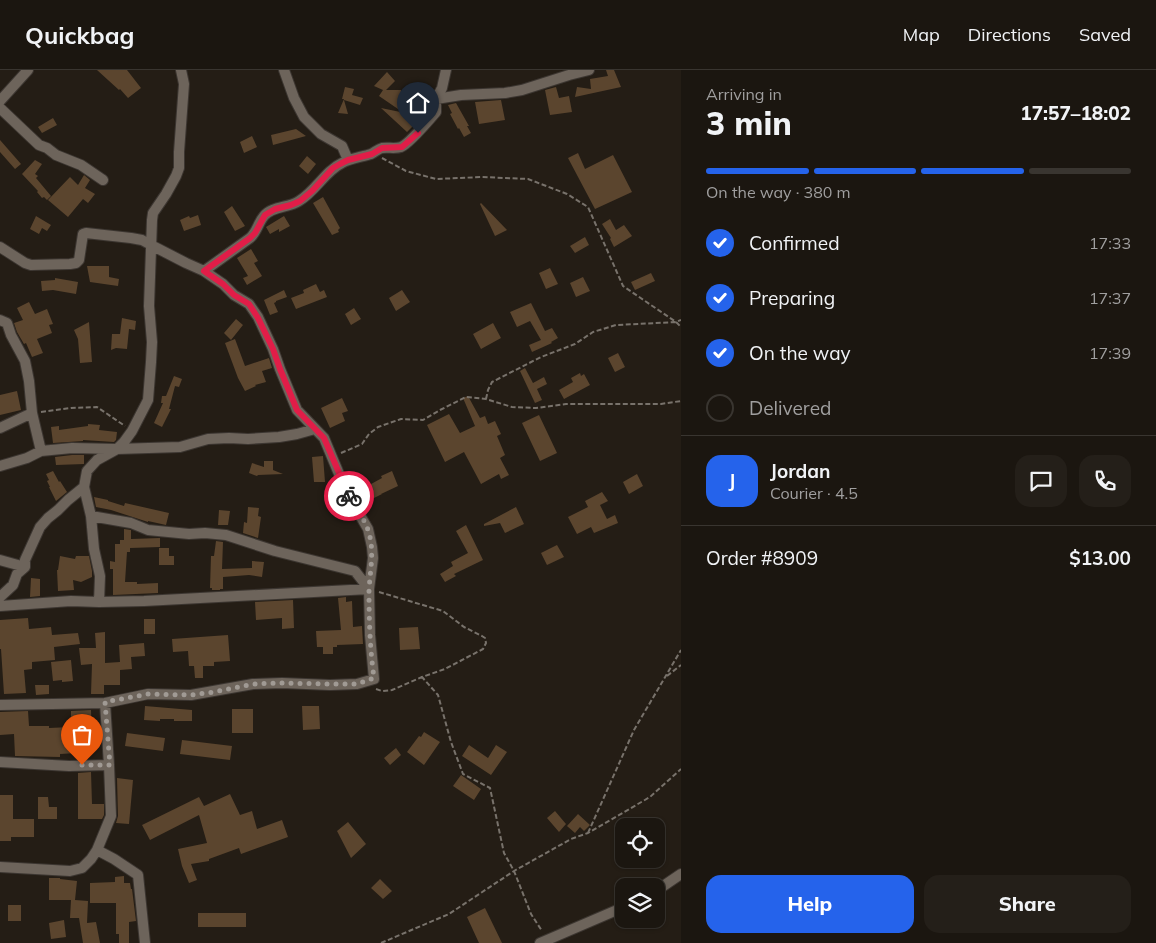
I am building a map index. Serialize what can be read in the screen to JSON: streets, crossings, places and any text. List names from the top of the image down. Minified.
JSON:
{"page":{"header":"Quickbag","nav":["Map","Directions","Saved"],"heading":["3 min","Arriving in","17:57–18:02"],"panel":["Jordan","Courier · 4.5","Order #8909","$13.00"],"bar":"On the way · 380 m","list":[["Confirmed","17:33"],["Preparing","17:37"],["On the way","17:39"],"Delivered"],"round":"J","buttons":["Help","Share"]}}
